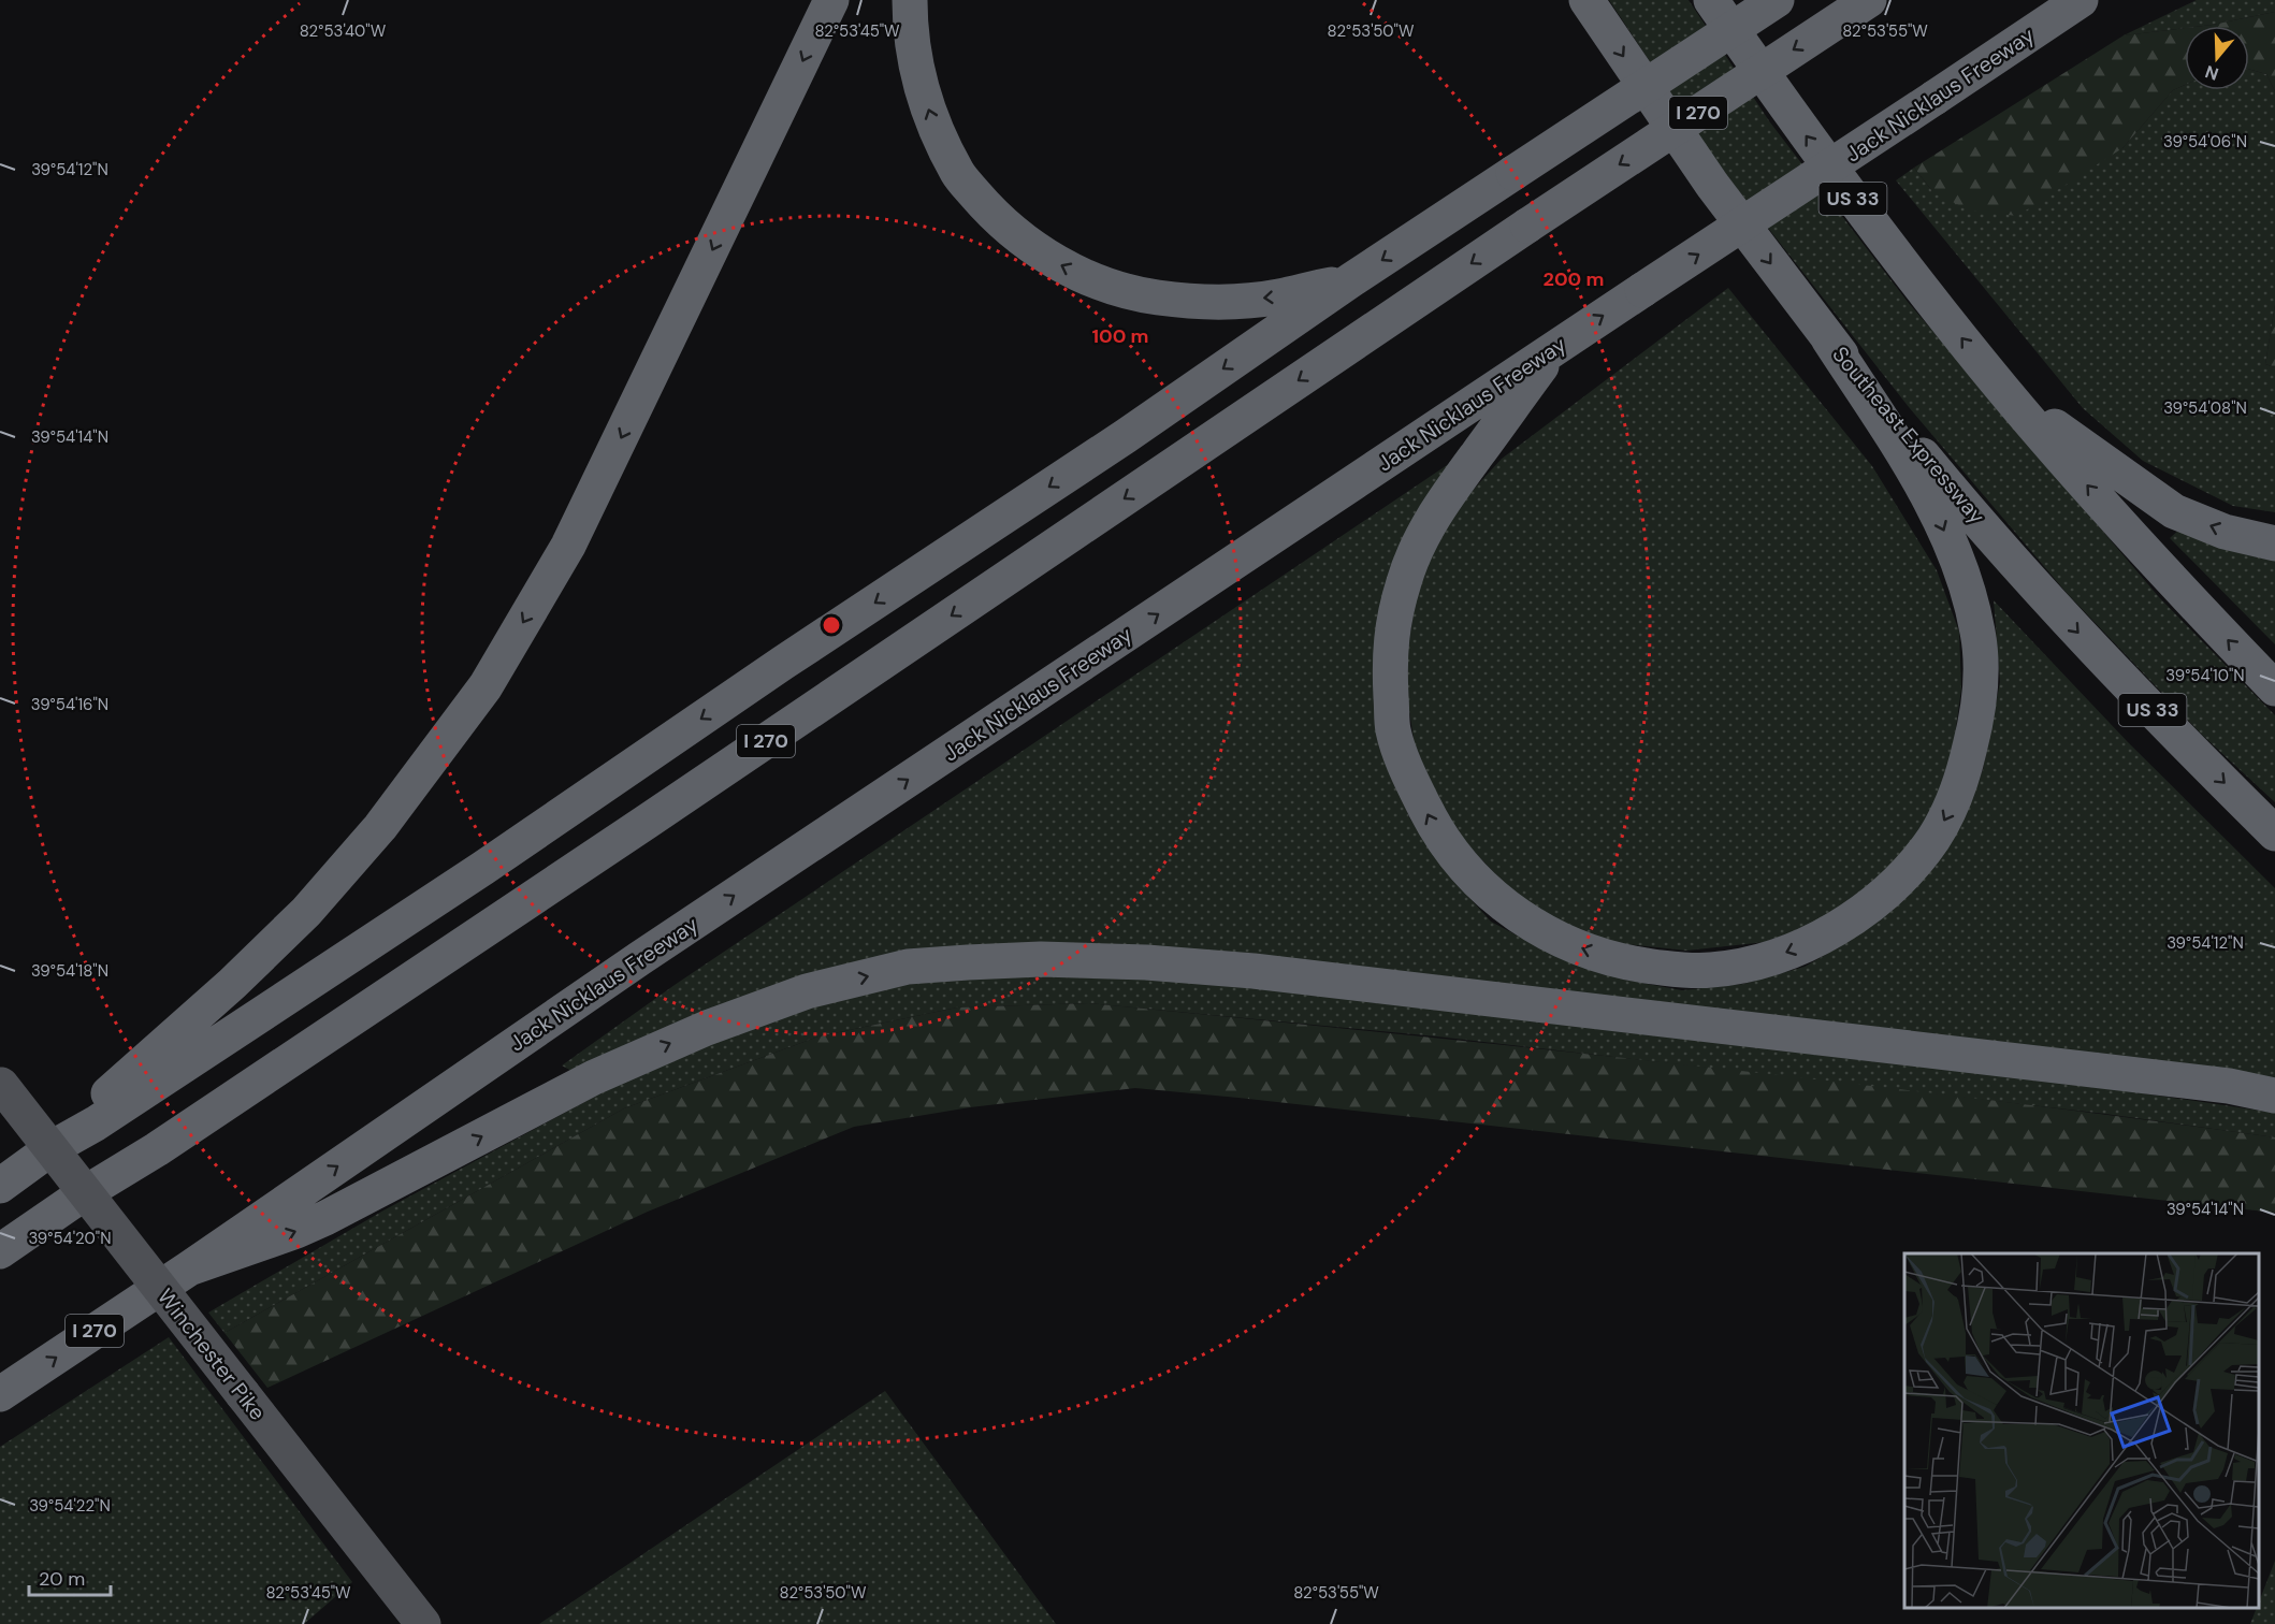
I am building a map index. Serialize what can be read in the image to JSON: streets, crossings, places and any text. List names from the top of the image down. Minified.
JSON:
{"streets":{"highway":["Jack Nicklaus Freeway","I 270","US 33","Southeast Expressway"],"main road":["Winchester Pike"]},"scale_bar":"20 m","north":"bottom","coordinates":["82°53'40\"W","82°53'45\"W","82°53'50\"W","82°53'55\"W","39°54'06\"N","39°54'12\"N","39°54'08\"N","39°54'14\"N","39°54'10\"N","39°54'16\"N","39°54'18\"N","39°54'20\"N","39°54'22\"N"],"rings":["200 m","100 m"]}
